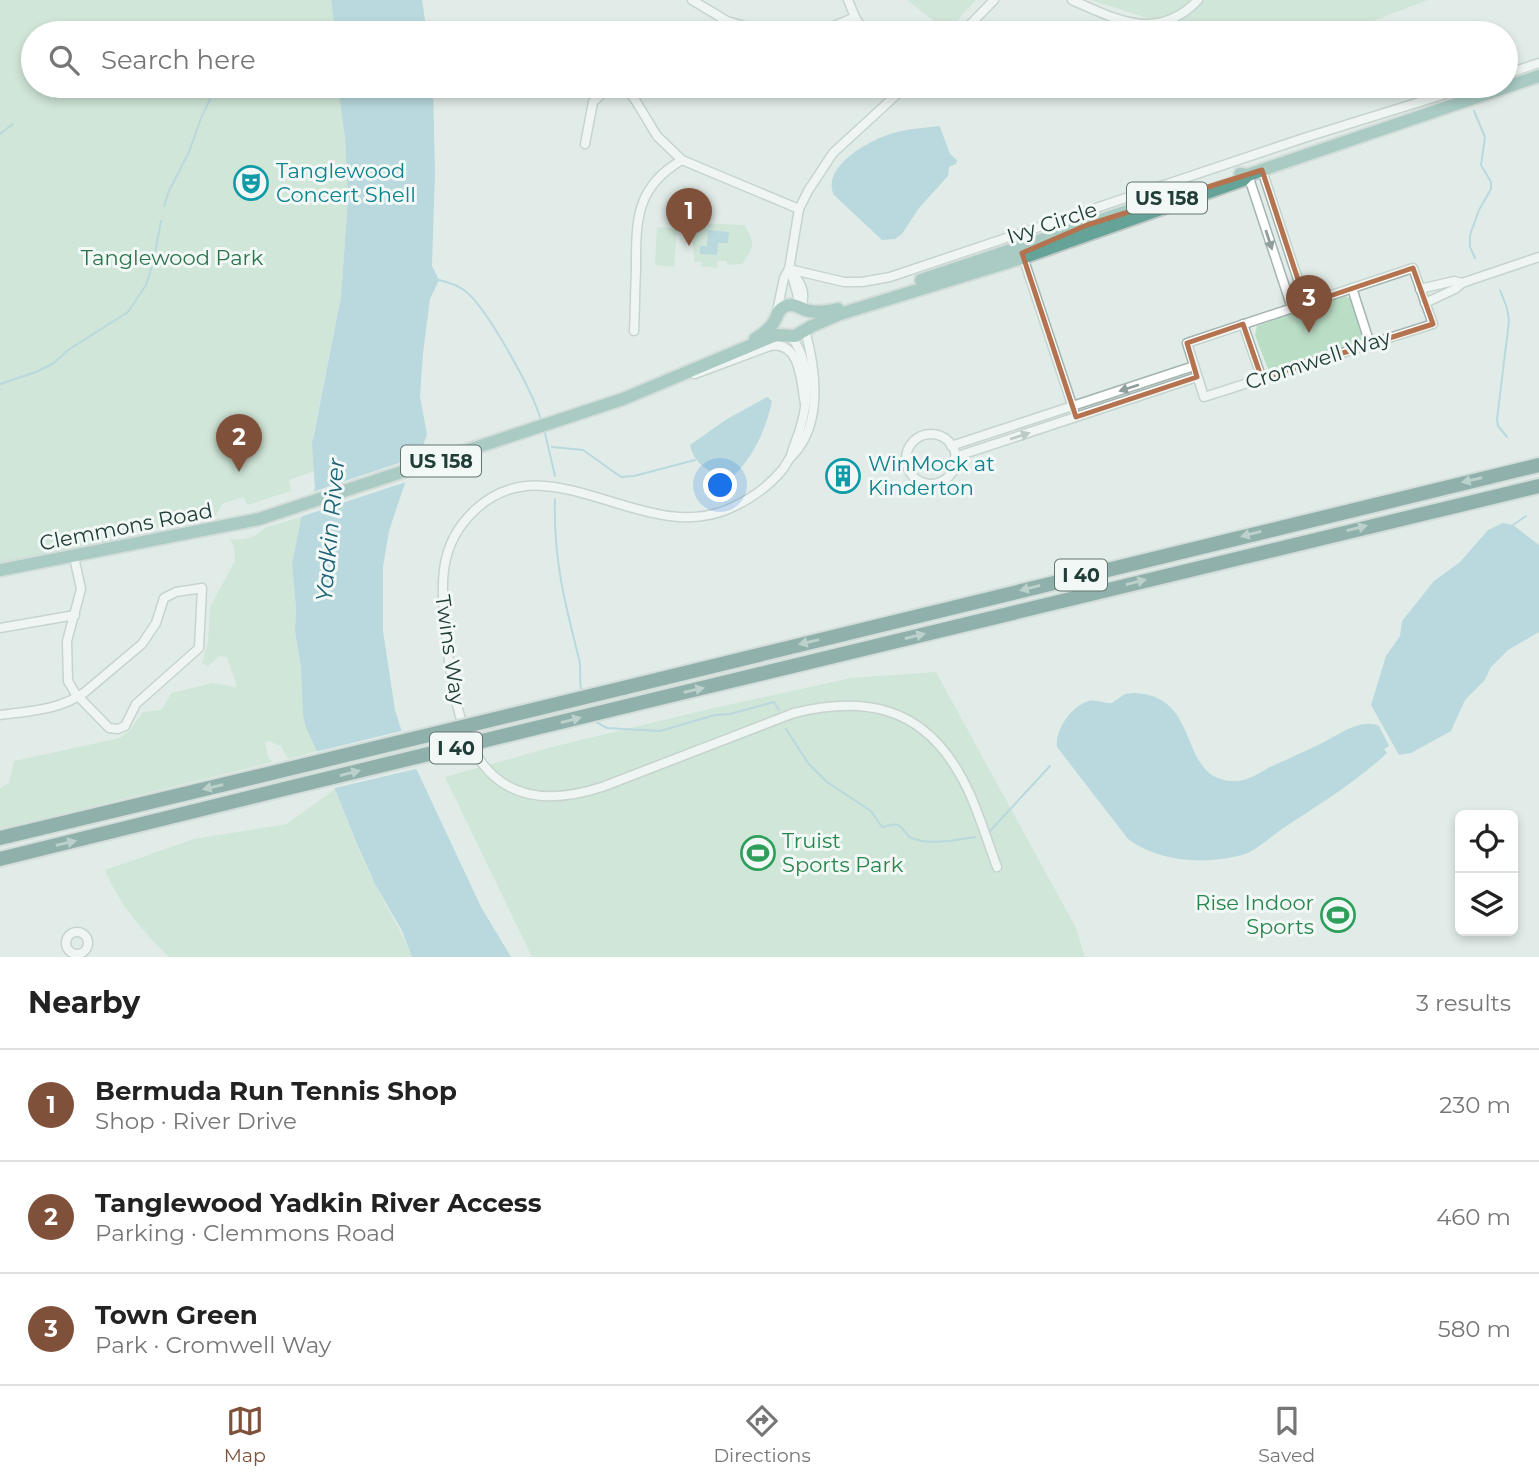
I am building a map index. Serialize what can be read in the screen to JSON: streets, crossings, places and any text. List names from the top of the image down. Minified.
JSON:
{"streets":{"highway":["I 40"],"main road":["US 158","Clemmons Road"],"street":["Ivy Circle","Cromwell Way","Twins Way"]},"crossings":[["US 158","Clemmons Road"],["US 158","Twins Way"],["Clemmons Road","Twins Way"]],"water":["Yadkin River"],"parks":["Tanglewood Park"],"places":{"theatre":["Tanglewood Concert Shell"],"building":["WinMock at Kinderton"],"sports":["Truist Sports Park","Rise Indoor Sports"]},"page":{"search":"Search here","pins":["1","3","2"],"heading":["Nearby","3 results"],"list":[{"mark":"1","name":"Bermuda Run Tennis Shop","note":"Shop · River Drive","value":"230 m"},{"mark":"2","name":"Tanglewood Yadkin River Access","note":"Parking · Clemmons Road","value":"460 m"},{"mark":"3","name":"Town Green","note":"Park · Cromwell Way","value":"580 m"}],"nav":["Map","Directions","Saved"]}}
